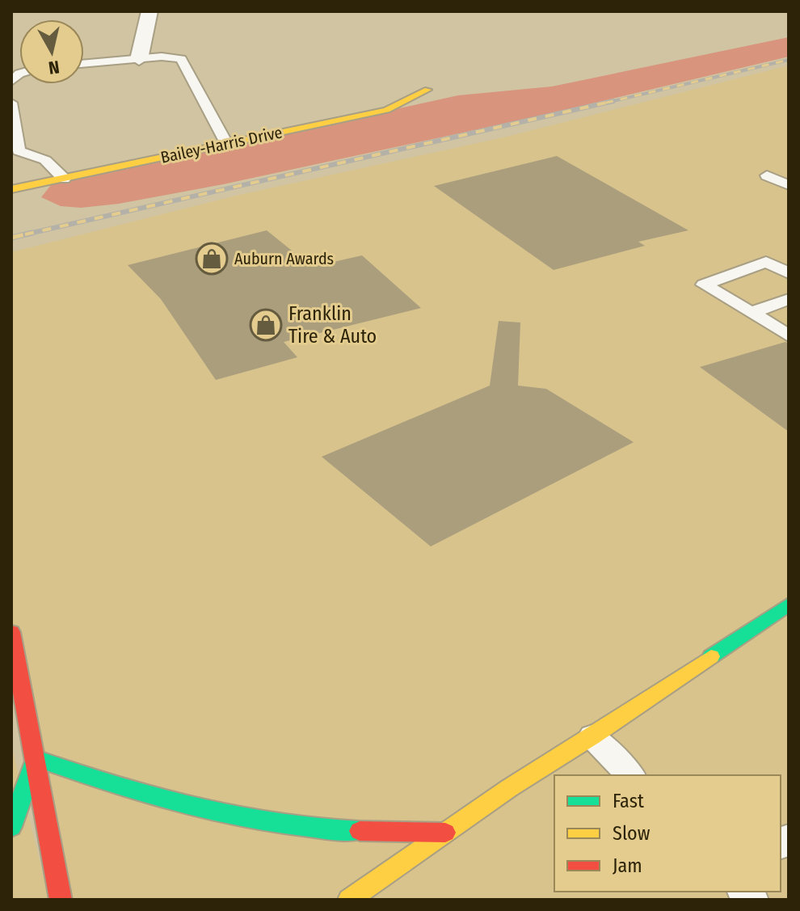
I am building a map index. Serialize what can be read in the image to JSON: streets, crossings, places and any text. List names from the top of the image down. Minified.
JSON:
{"streets":{"main road":["Bailey-Harris Drive"]},"places":{"shop":["Auburn Awards","Franklin Tire & Auto"]},"legend":["Fast","Slow","Jam"],"north":"bottom"}
